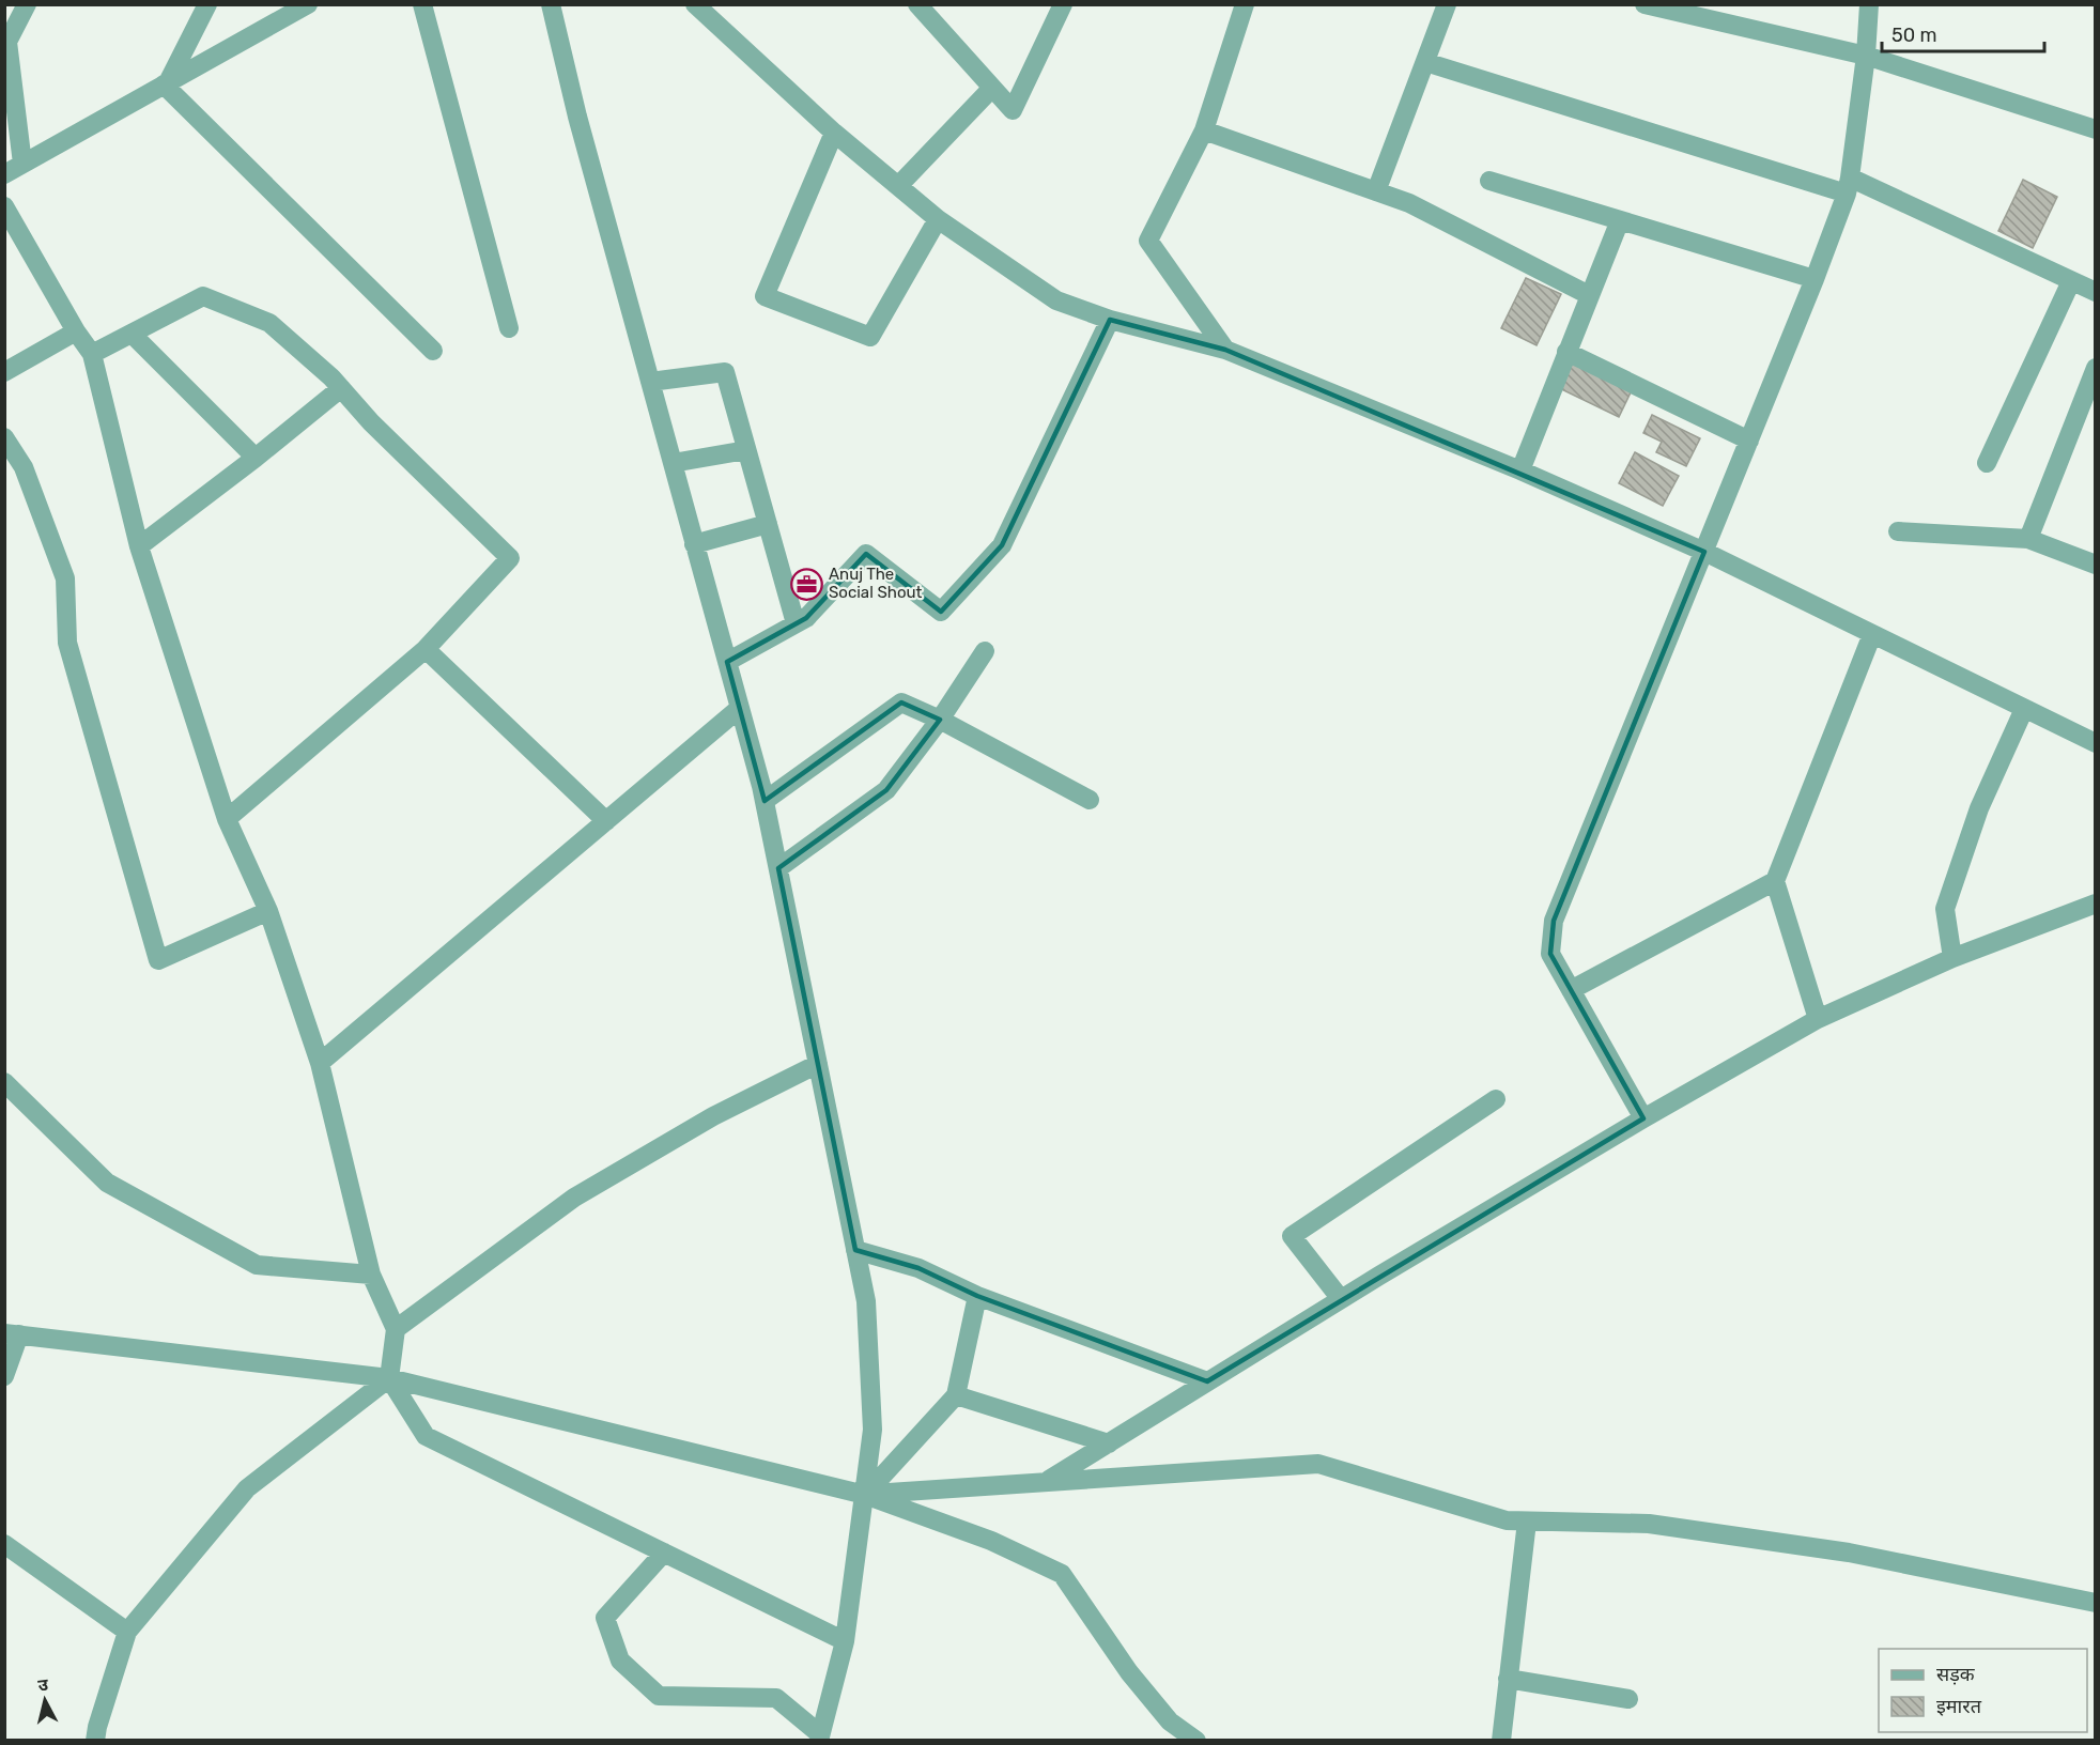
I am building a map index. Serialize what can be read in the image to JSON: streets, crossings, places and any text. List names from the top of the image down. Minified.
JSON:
{"places":{"office":["Anuj The Social Shout"]},"legend":["सड़क","इमारत"],"scale_bar":"50 m","north":"top"}
